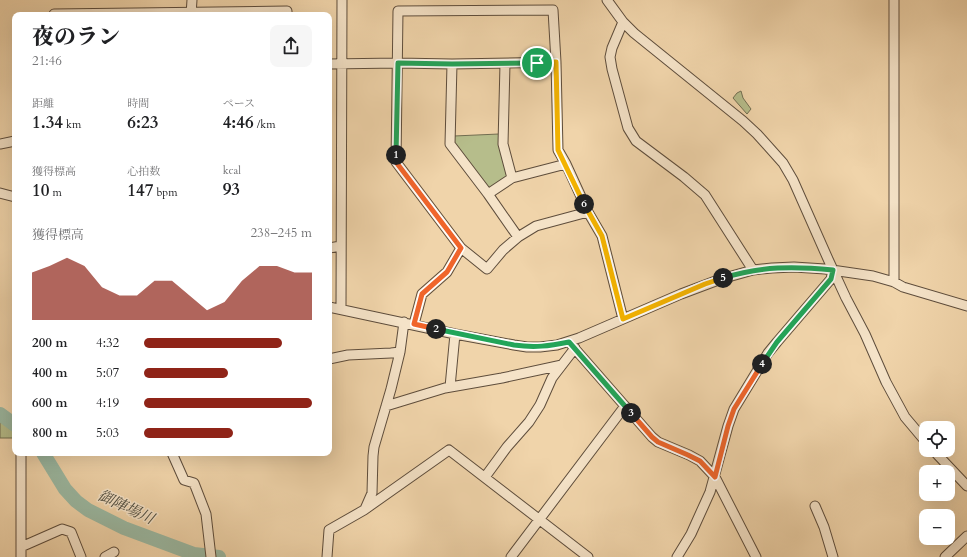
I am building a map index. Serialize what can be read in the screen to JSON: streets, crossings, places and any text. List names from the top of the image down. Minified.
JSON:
{"water":["御陣場川"],"page":{"heading":["夜のラン","21:46"],"stats":[["距離","1.34 km"],["時間","6:23"],["ペース","4:46 /km"],["獲得標高","10 m"],["心拍数","147 bpm"],["kcal","93"]],"pins":["1","6","5","2","4","3"],"chart":["獲得標高","238–245 m"],"list":[{"name":"200 m","note":"4:32"},{"name":"400 m","note":"5:07"},{"name":"600 m","note":"4:19"},{"name":"800 m","note":"5:03"}],"map_buttons":["+","−"]}}
